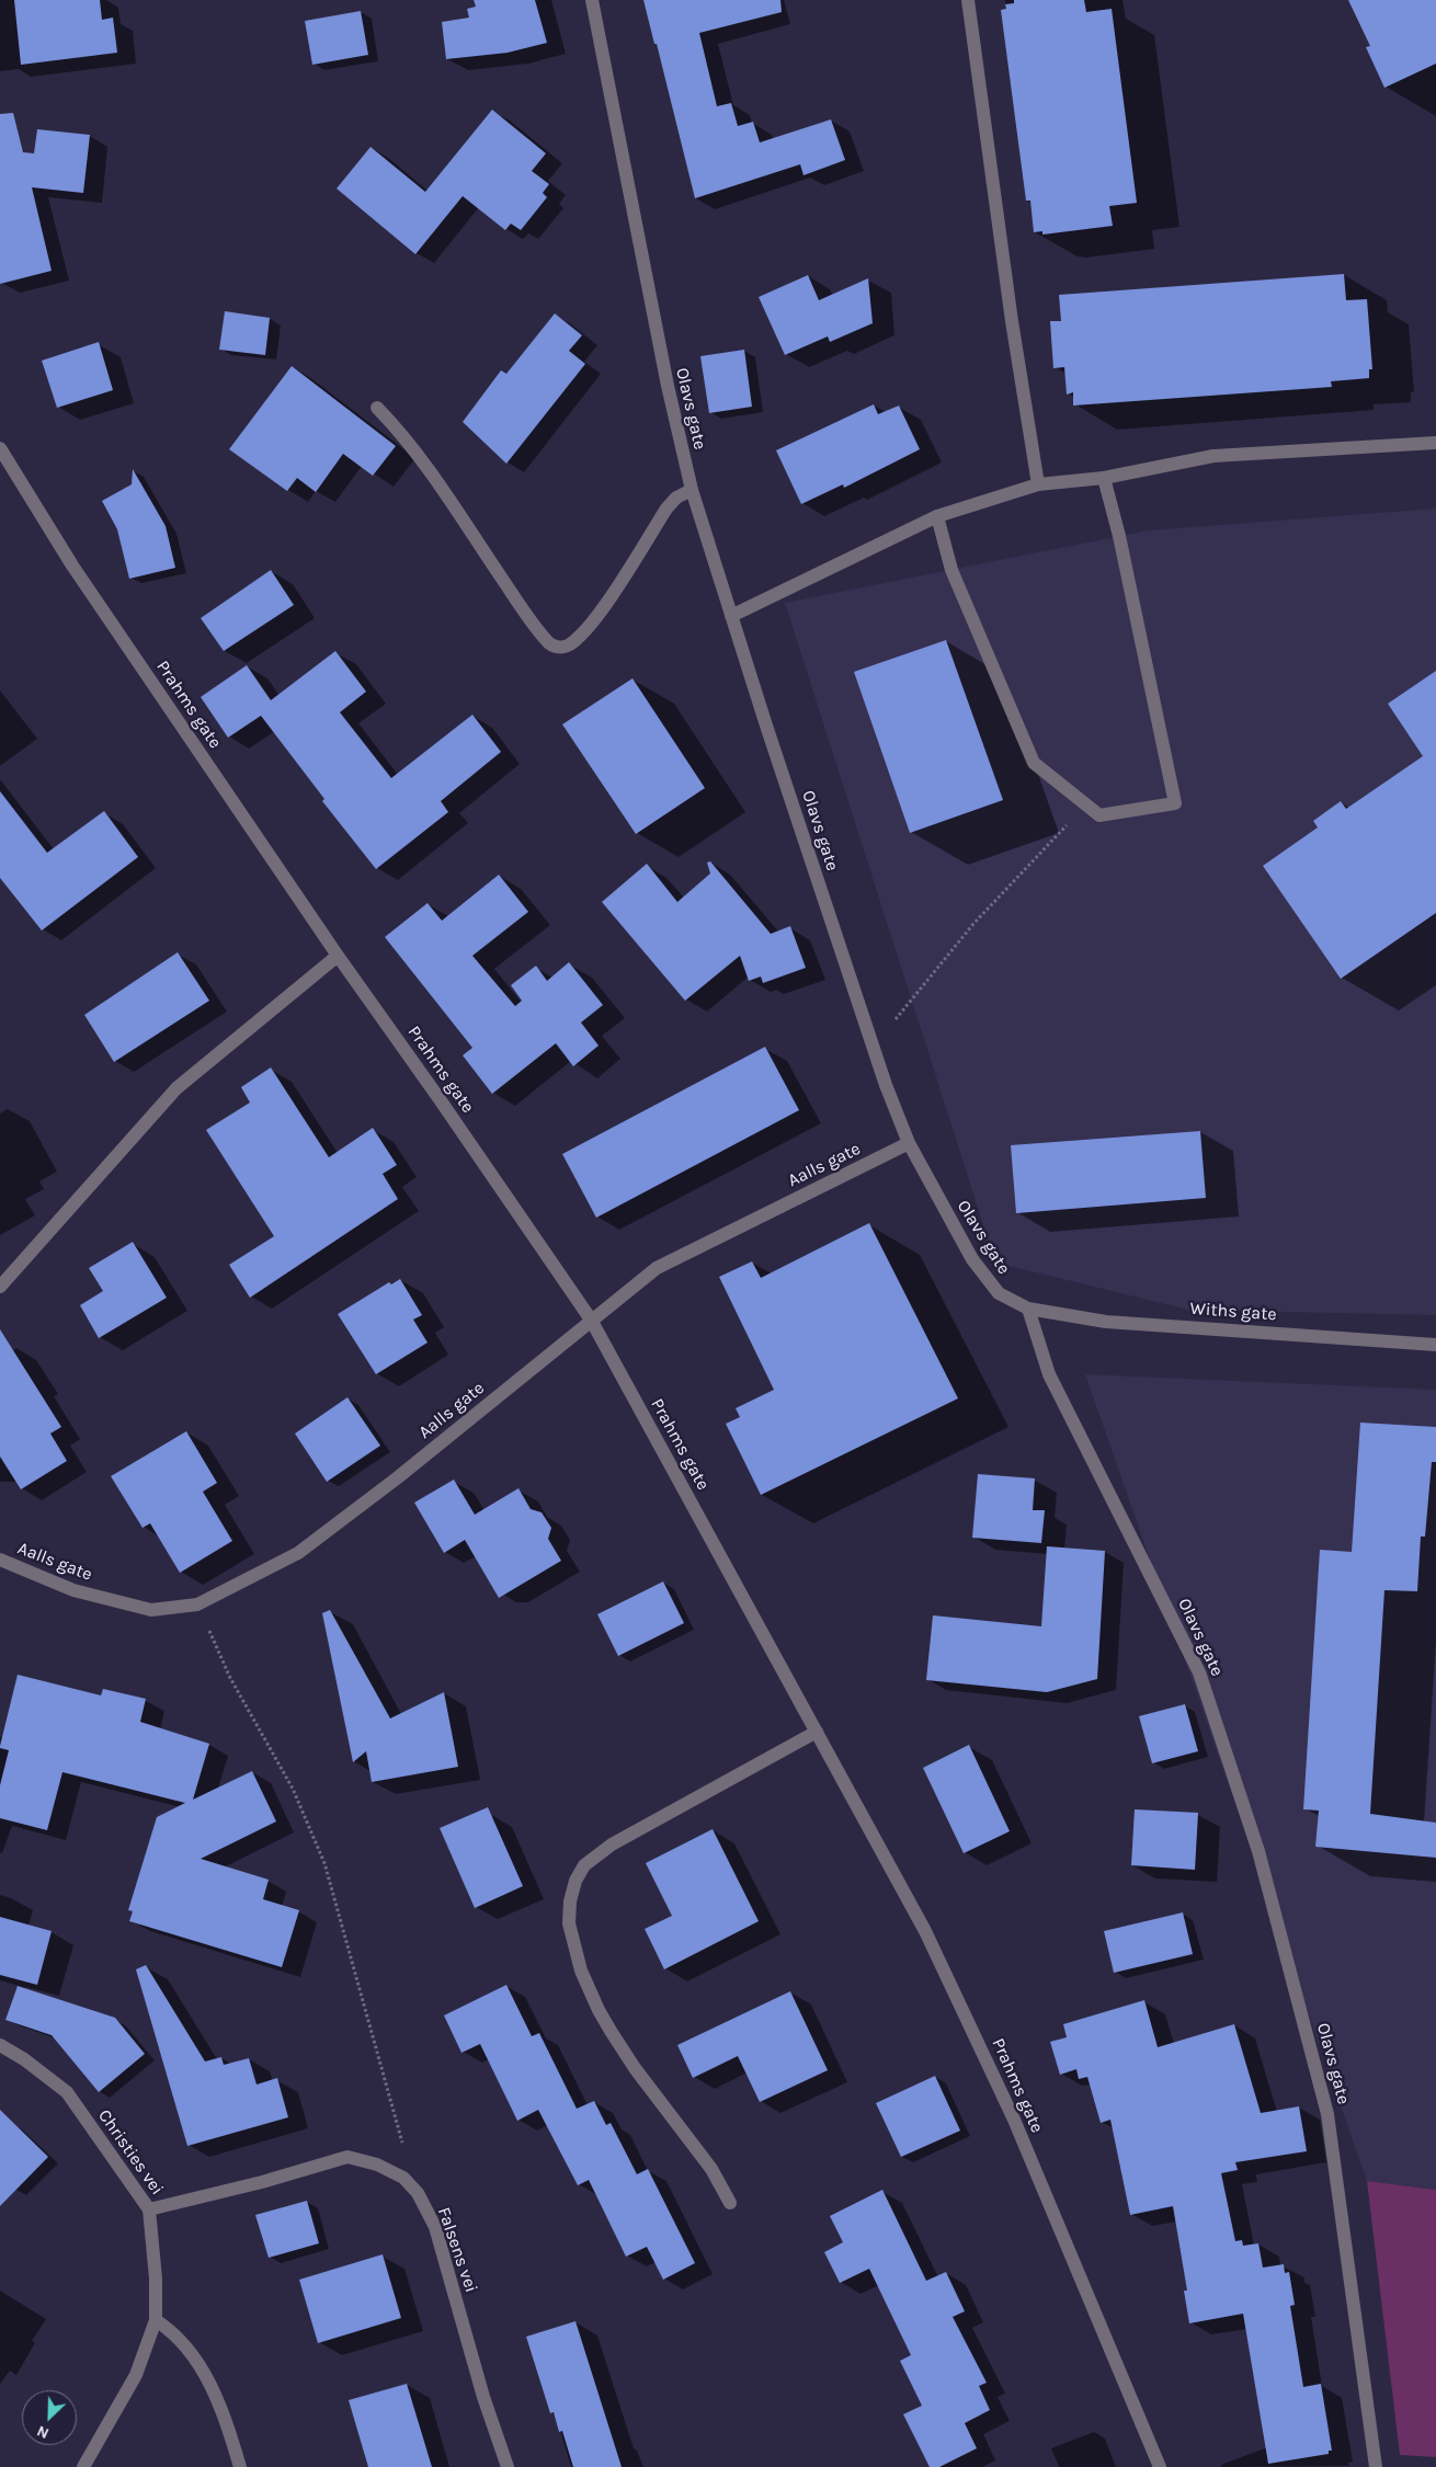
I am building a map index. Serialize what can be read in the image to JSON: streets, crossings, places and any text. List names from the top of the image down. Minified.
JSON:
{"streets":{"street":["Olavs gate","Prahms gate","Aalls gate","Withs gate","Christies vei","Falsens vei"]},"crossings":[["Olavs gate","Aalls gate"],["Olavs gate","Withs gate"],["Prahms gate","Aalls gate"],["Christies vei","Falsens vei"]],"north":"bottom left"}
